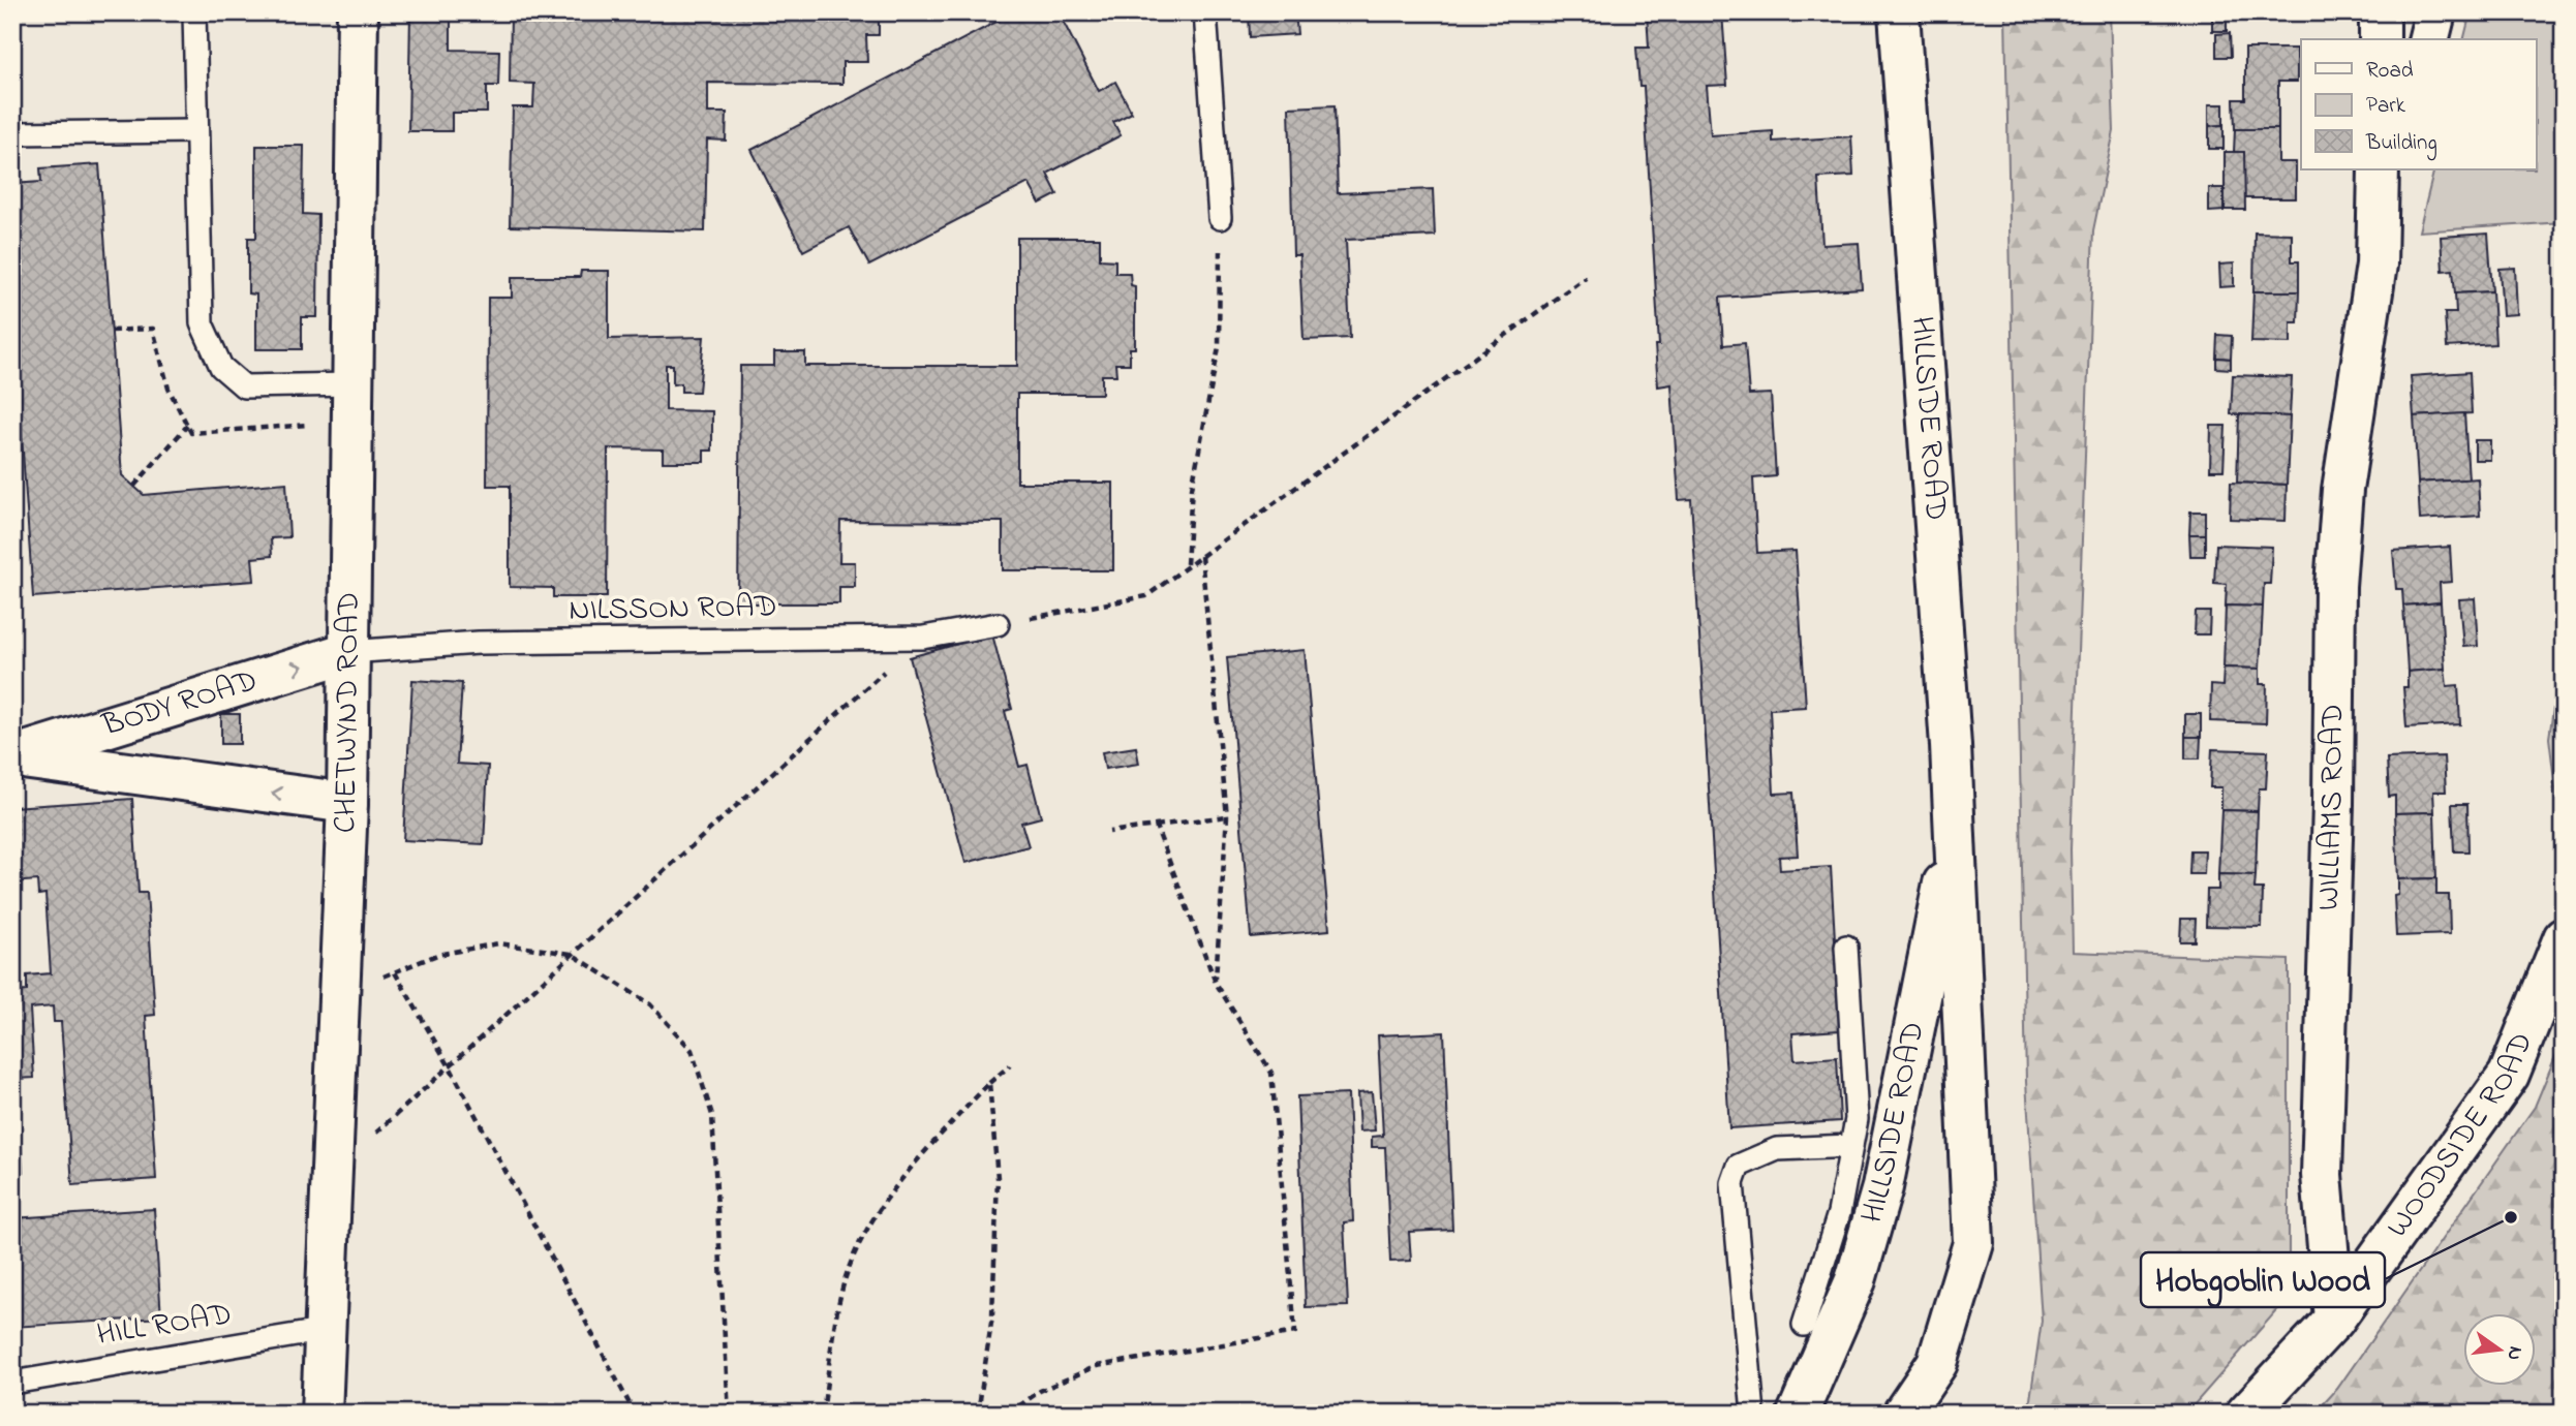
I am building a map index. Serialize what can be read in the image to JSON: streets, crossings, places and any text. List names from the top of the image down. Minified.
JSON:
{"streets":{"street":["HILLSIDE ROAD","BODY ROAD","CHETWYND ROAD","WILLIAMS ROAD","WOODSIDE ROAD"],"lane":["NILSSON ROAD","HILL ROAD"]},"crossings":[["NILSSON ROAD","BODY ROAD"],["NILSSON ROAD","CHETWYND ROAD"],["BODY ROAD","CHETWYND ROAD"],["CHETWYND ROAD","HILL ROAD"],["WILLIAMS ROAD","WOODSIDE ROAD"]],"places":["Hobgoblin Wood"],"legend":["Road","Park","Building"],"north":"right"}
